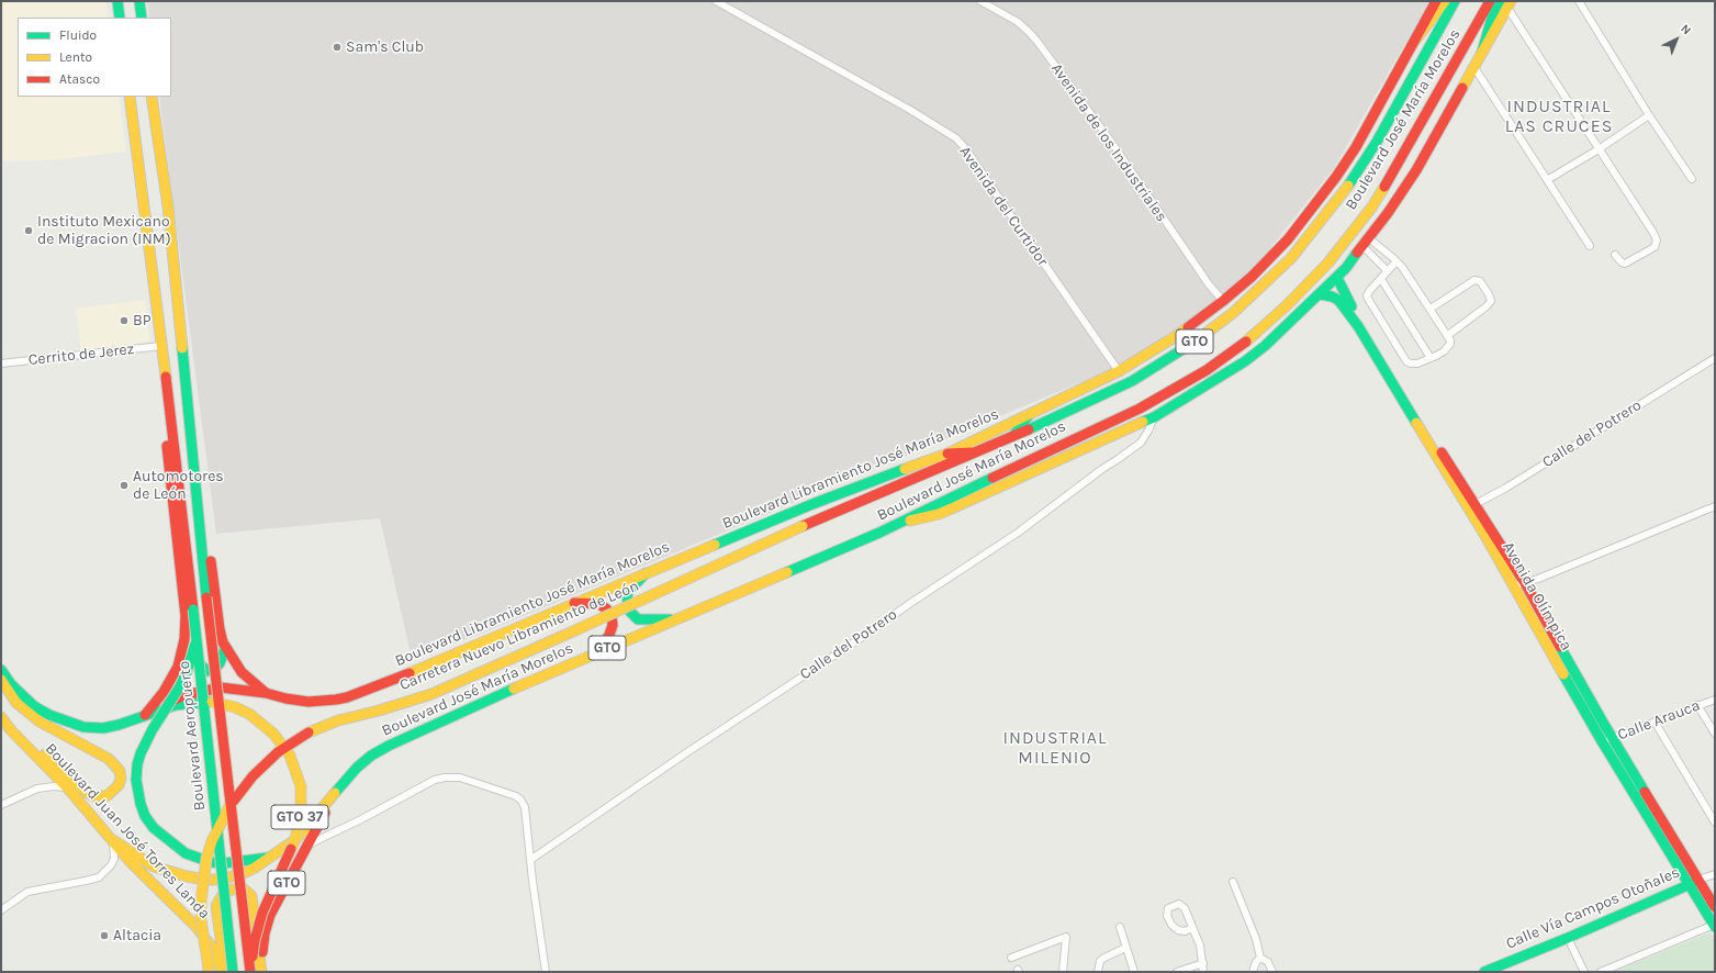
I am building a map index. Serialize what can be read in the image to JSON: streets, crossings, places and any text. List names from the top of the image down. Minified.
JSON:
{"streets":{"main road":["Boulevard José María Morelos","GTO","Boulevard Libramiento José María Morelos","Avenida Olímpica","Carretera Nuevo Libramiento de León","Boulevard Aeropuerto","GTO 37","Boulevard Juan José Torres Landa","Calle Vía Campos Otoñales"],"street":["Avenida de los Industriales","Avenida del Curtidor","Cerrito de Jerez","Calle del Potrero","Calle Arauca"]},"crossings":[["Boulevard José María Morelos","GTO"],["Boulevard José María Morelos","Carretera Nuevo Libramiento de León"],["Avenida de los Industriales","Boulevard Libramiento José María Morelos"],["Avenida del Curtidor","Boulevard Libramiento José María Morelos"],["Calle del Potrero","Avenida Olímpica"],["Boulevard Libramiento José María Morelos","Boulevard Juan José Torres Landa"],["Avenida Olímpica","Calle Arauca"],["Avenida Olímpica","Calle Vía Campos Otoñales"],["Boulevard Aeropuerto","Boulevard Juan José Torres Landa"]],"districts":["INDUSTRIAL LAS CRUCES","INDUSTRIAL MILENIO"],"places":["Sam's Club","Instituto Mexicano de Migracion (INM)","BP","Automotores de León","Altacia"],"legend":["Fluido","Lento","Atasco"],"north":"top right"}
